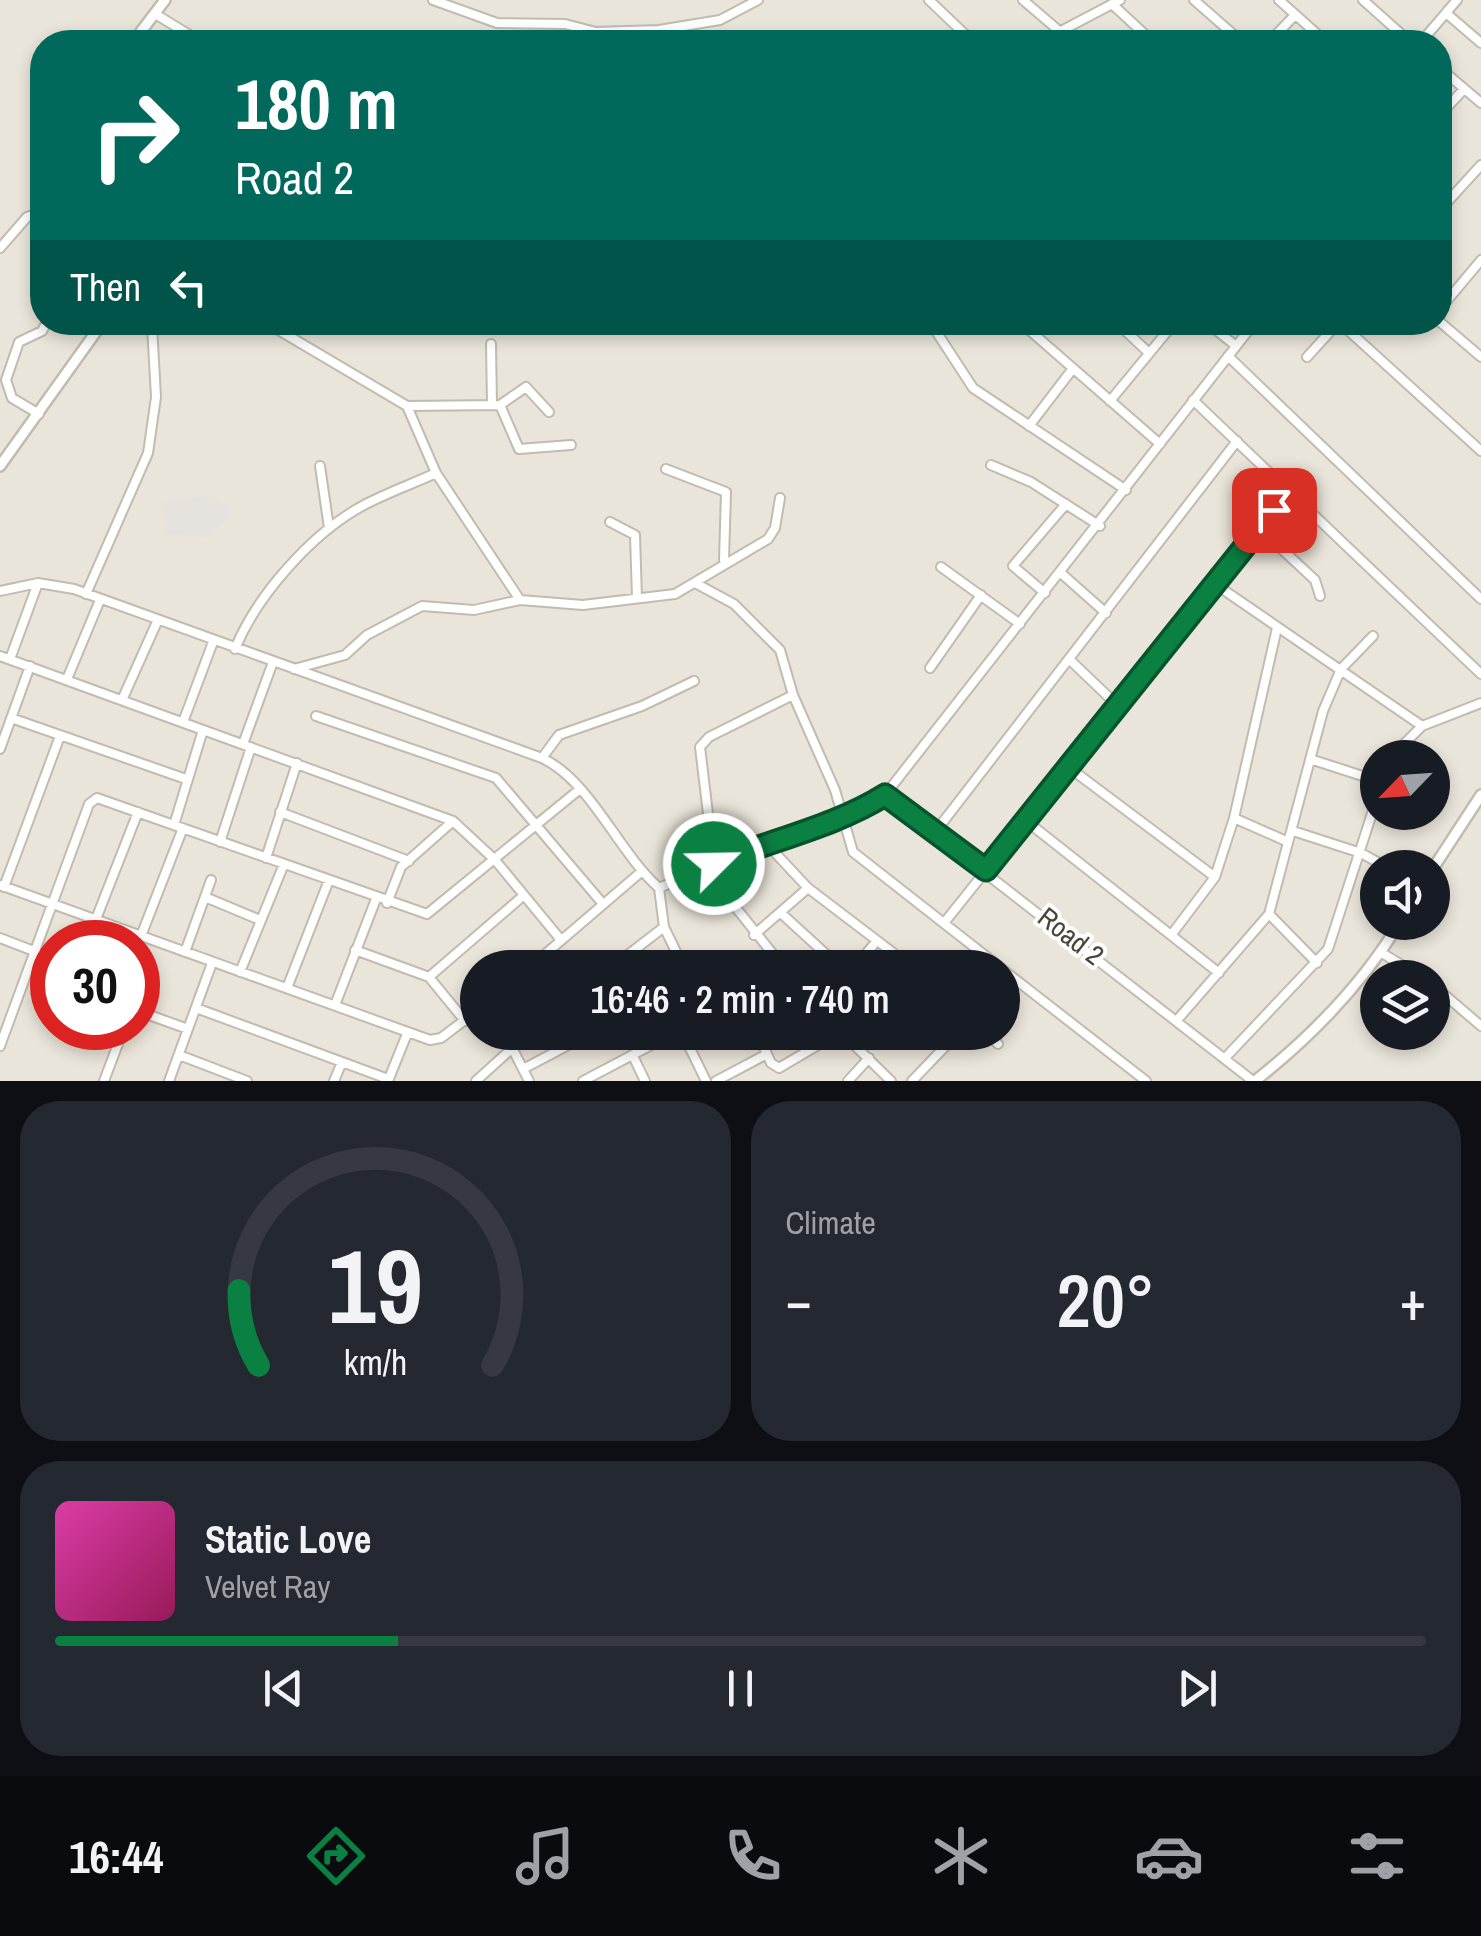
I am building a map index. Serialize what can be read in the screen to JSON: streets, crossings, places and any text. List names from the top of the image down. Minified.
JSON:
{"streets":{"street":["Road 2"]},"north":"bottom left","page":{"turn":["180 m","Road 2"],"then":"Then","limit":"30","trip":"16:46 · 2 min · 740 m","tile":"Climate","heat":["−","20°","+"],"song":["Static Love","Velvet Ray"],"tabs":"16:44","gauge":["19","km/h"]}}
